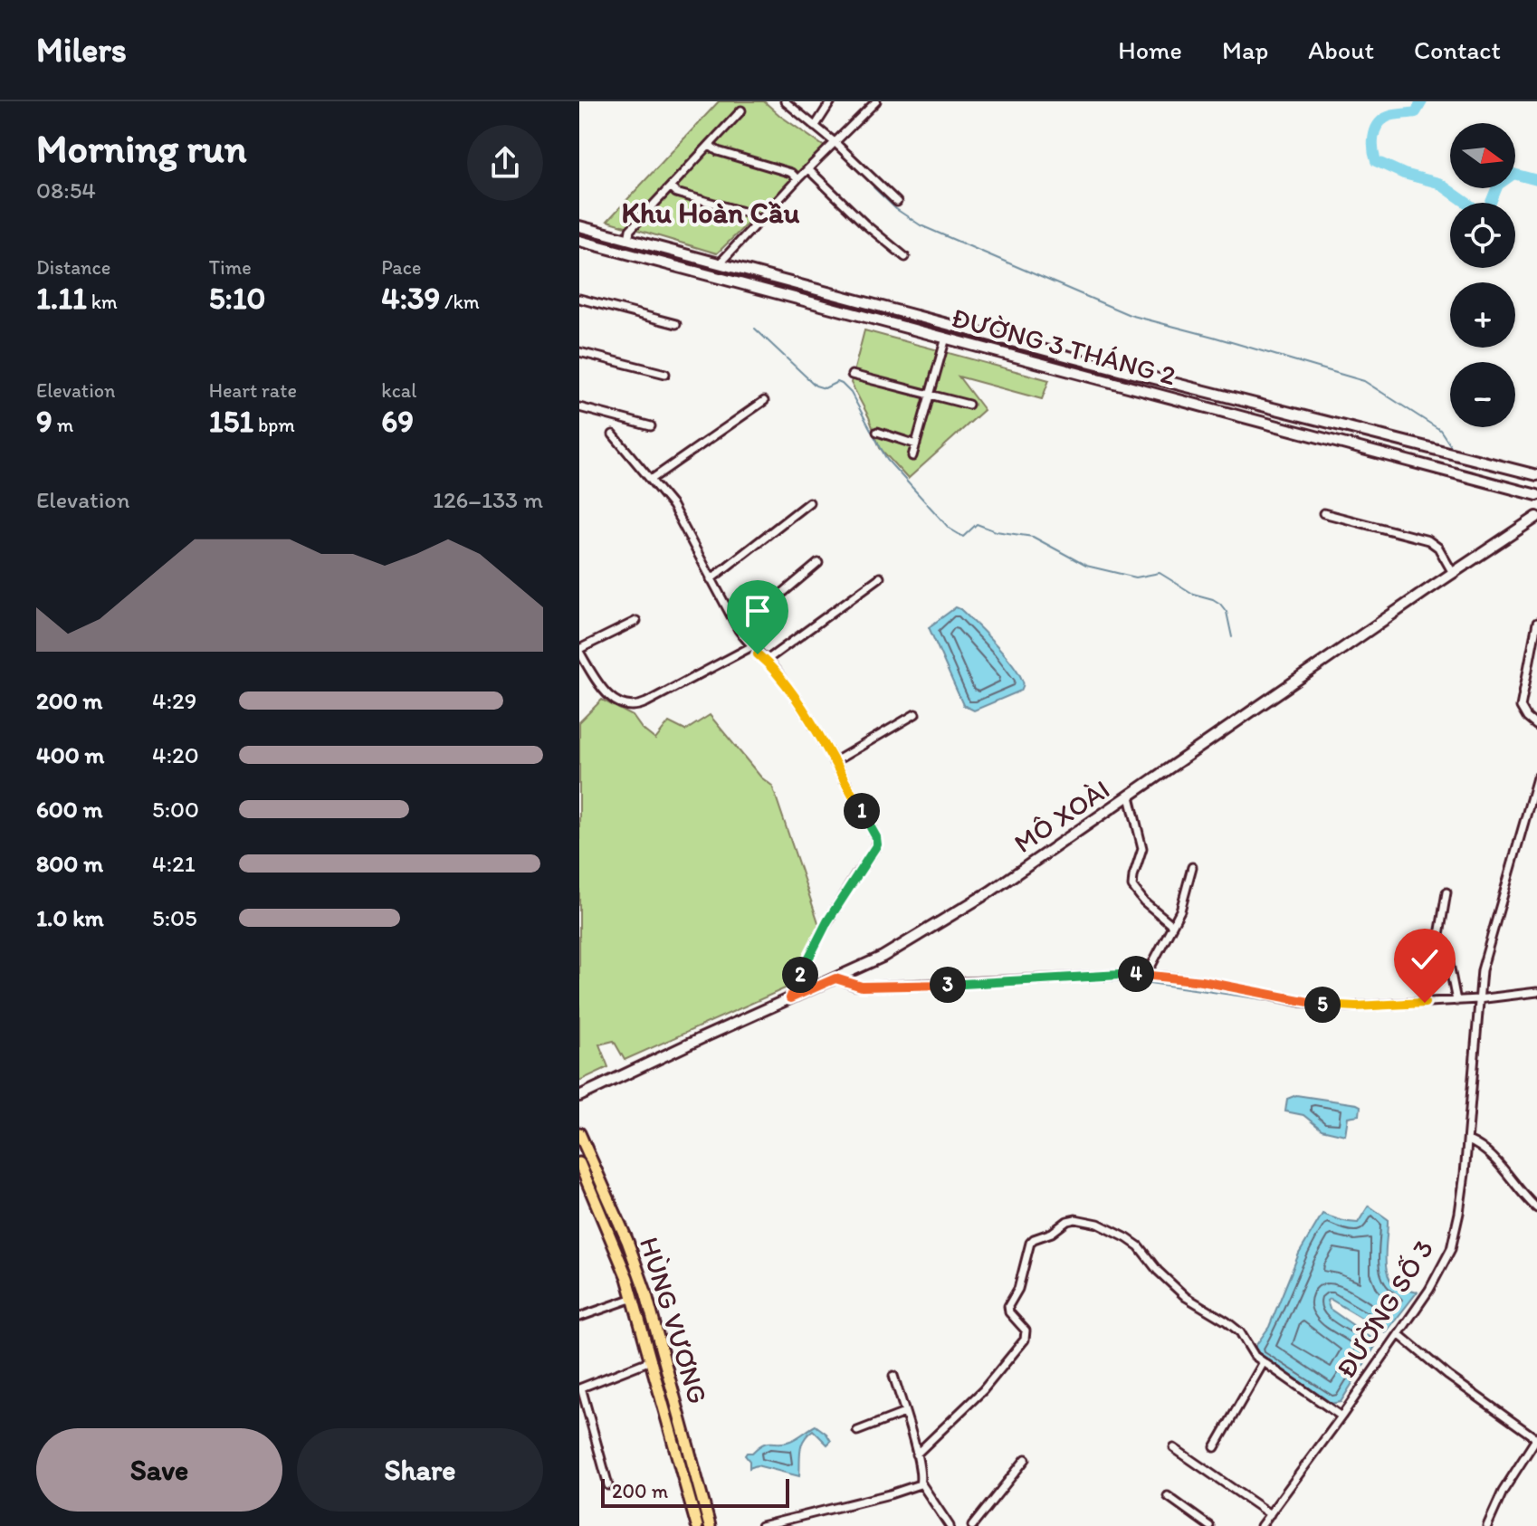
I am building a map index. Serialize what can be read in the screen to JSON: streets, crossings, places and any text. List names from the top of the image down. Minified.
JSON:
{"streets":{"main road":["ĐƯỜNG 3 THÁNG 2","MÔ XOÀI","HÙNG VƯƠNG"],"street":["ĐƯỜNG SỐ 3"]},"districts":["Khu Hoàn Cầu"],"scale_bar":"200 m","north":"right","page":{"header":"Milers","nav":["Home","Map","About","Contact"],"heading":["Morning run","08:54"],"map_buttons":["+","−"],"stats":[["Distance","1.11 km"],["Time","5:10"],["Pace","4:39 /km"],["Elevation","9 m"],["Heart rate","151 bpm"],["kcal","69"]],"chart":["Elevation","126–133 m"],"list":[{"name":"200 m","note":"4:29"},{"name":"400 m","note":"4:20"},{"name":"600 m","note":"5:00"},{"name":"800 m","note":"4:21"},{"name":"1.0 km","note":"5:05"}],"pins":["1","4","2","3","5"],"buttons":["Save","Share"],"scale":"200 m"}}
